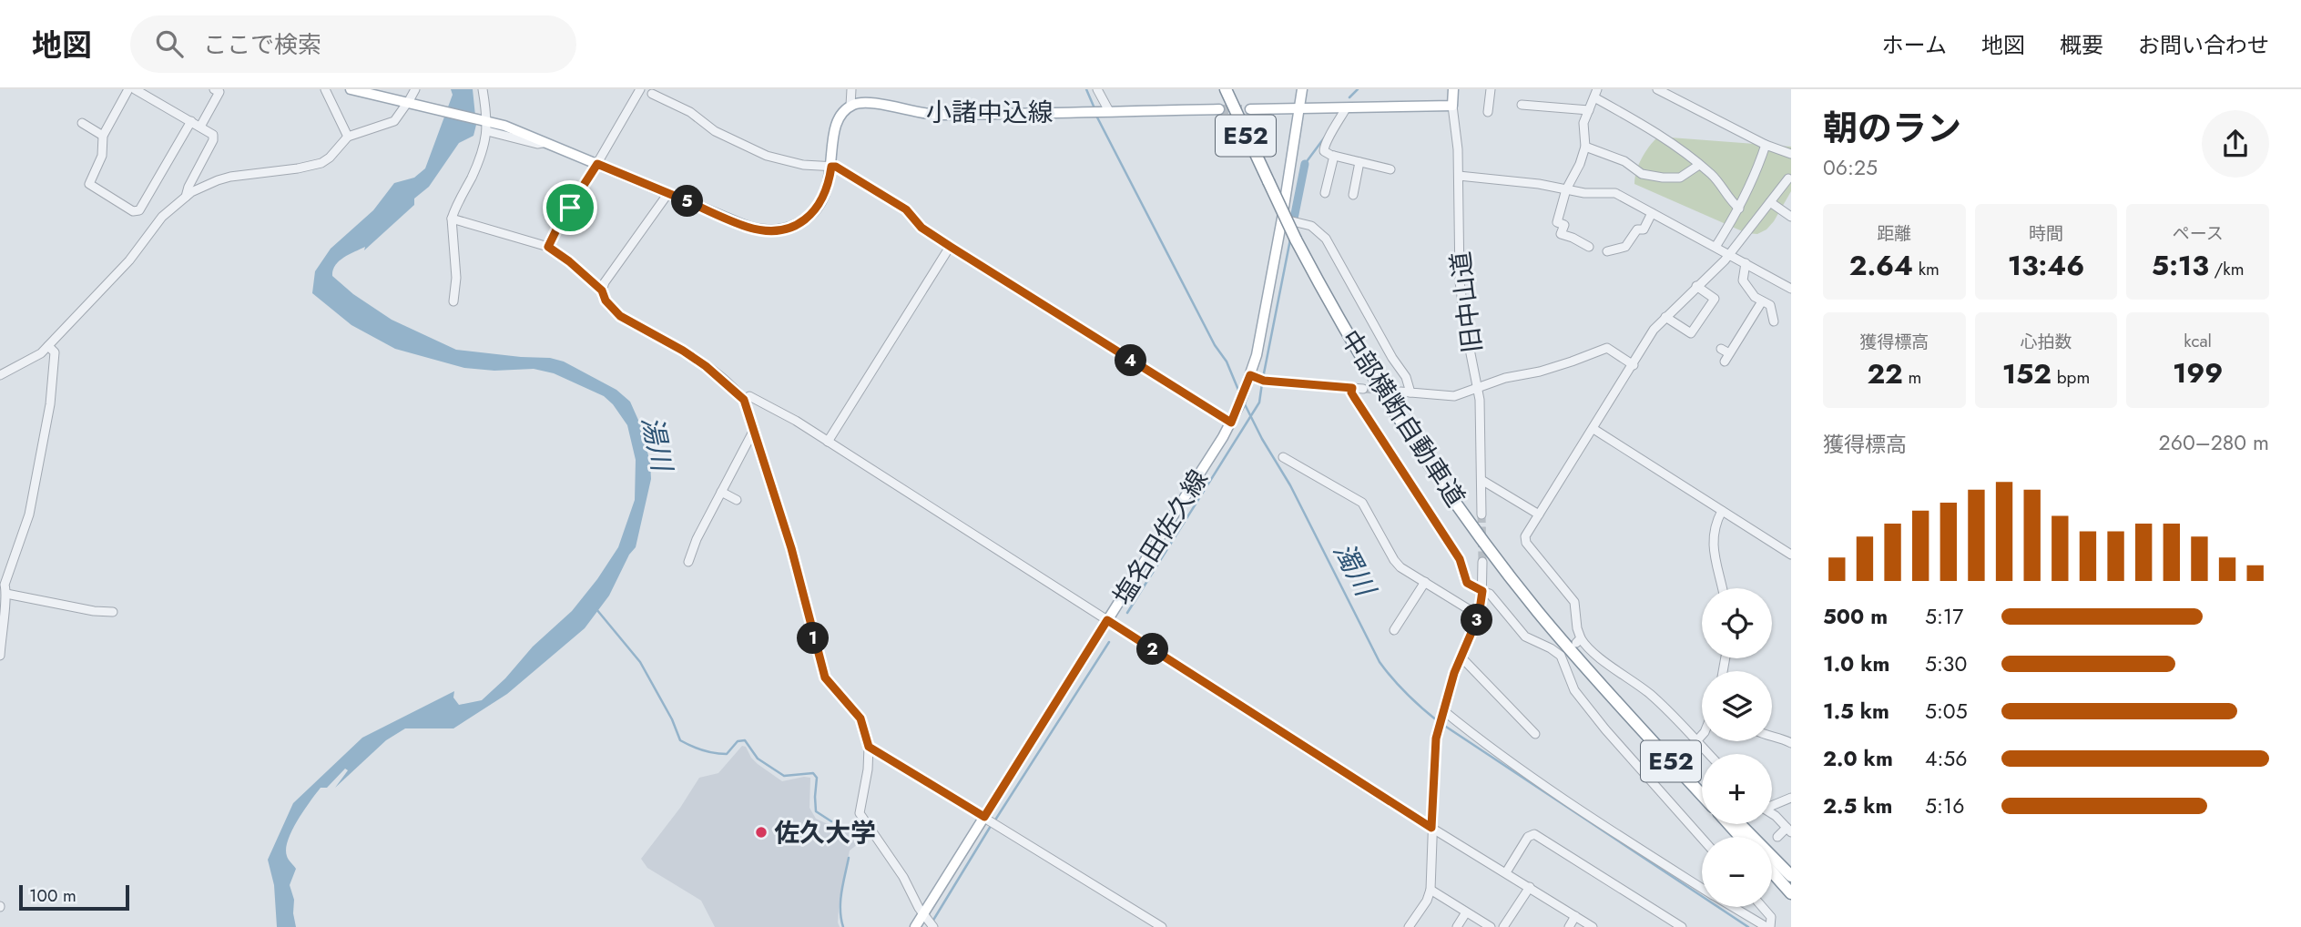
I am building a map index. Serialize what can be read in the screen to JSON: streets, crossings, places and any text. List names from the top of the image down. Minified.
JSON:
{"streets":{"highway":["E52","中部横断自動車道"],"main road":["小諸中込線","旧中山道","塩名田佐久線"]},"water":["湯川","濁川"],"places":["佐久大学"],"scale_bar":"100 m","page":{"header":"地図","search":"ここで検索","nav":["ホーム","地図","概要","お問い合わせ"],"heading":["朝のラン","06:25"],"pins":["5","4","3","1","2"],"stats":[["距離","2.64 km"],["時間","13:46"],["ペース","5:13 /km"],["獲得標高","22 m"],["心拍数","152 bpm"],["kcal","199"]],"chart":["獲得標高","260–280 m"],"map_buttons":["+","−"],"list":[{"name":"500 m","note":"5:17"},{"name":"1.0 km","note":"5:30"},{"name":"1.5 km","note":"5:05"},{"name":"2.0 km","note":"4:56"},{"name":"2.5 km","note":"5:16"}],"scale":"100 m"}}
